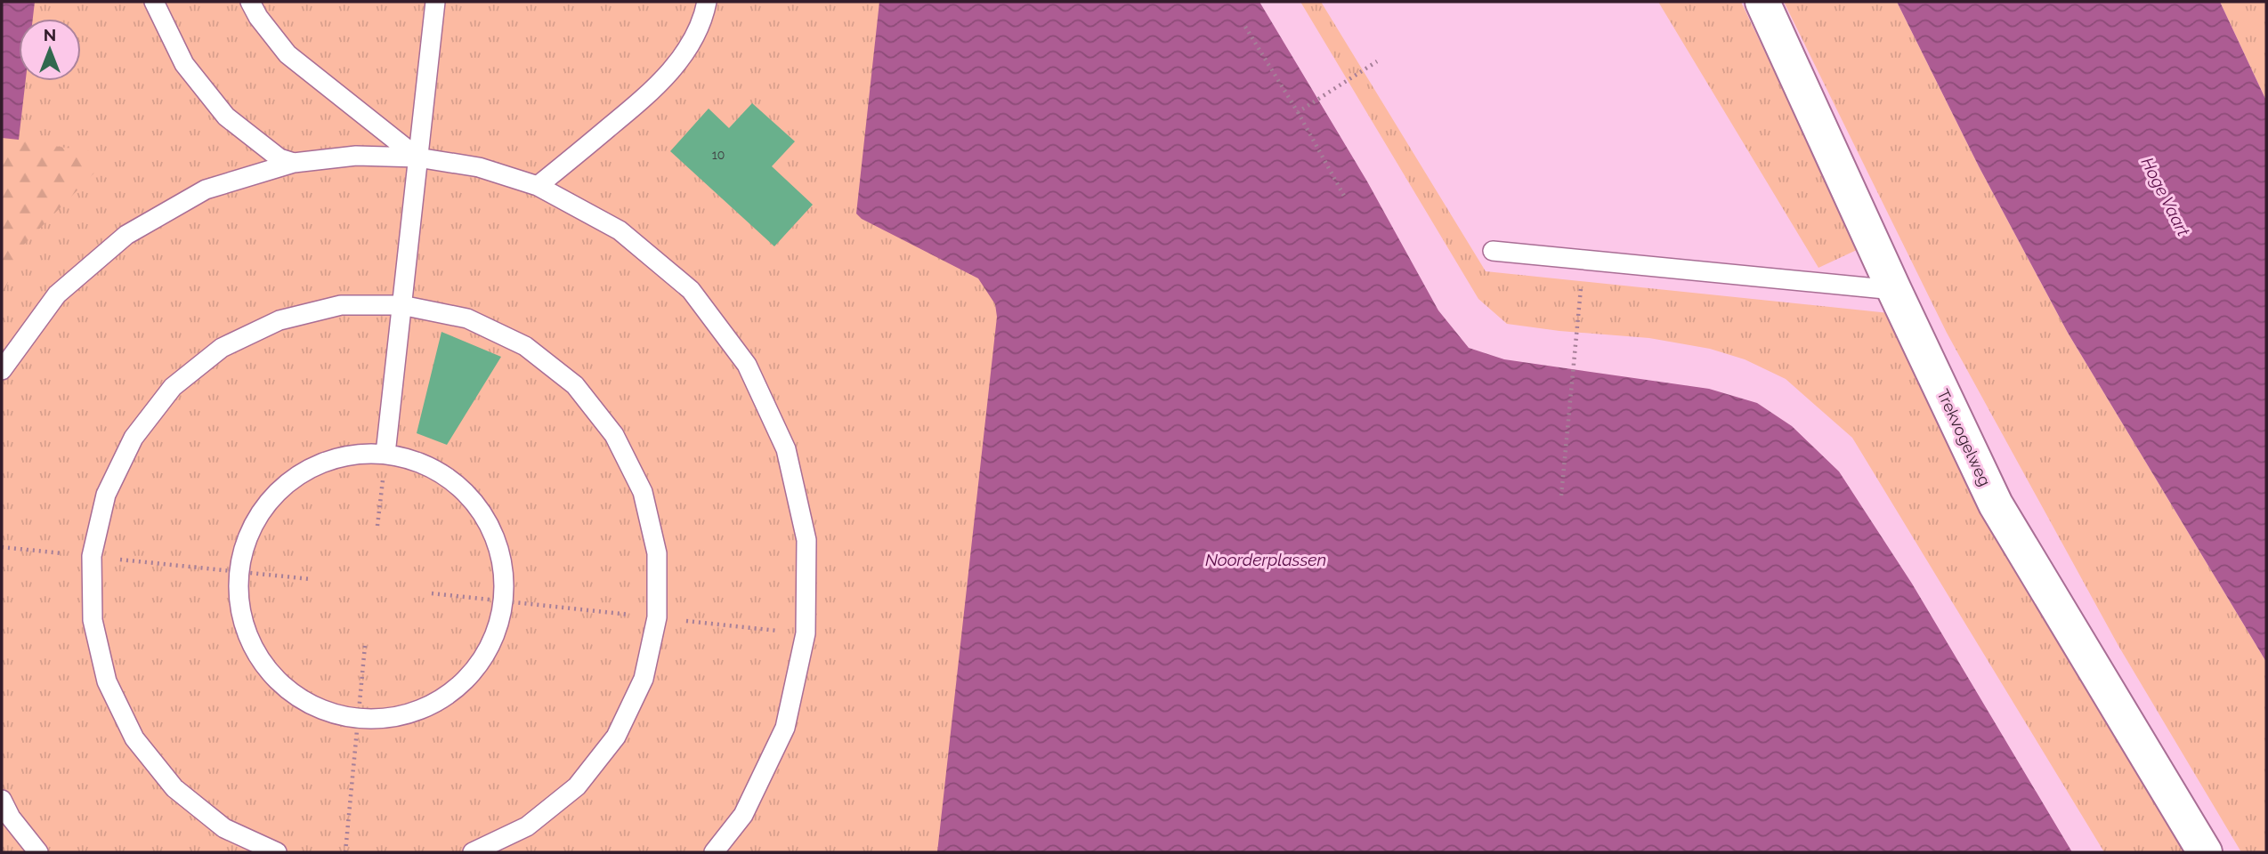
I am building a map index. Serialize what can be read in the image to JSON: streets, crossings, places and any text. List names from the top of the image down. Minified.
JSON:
{"streets":{"street":["Trekvogelweg"]},"water":["Hoge Vaart","Noorderplassen"],"house_numbers":["10"],"north":"top"}
